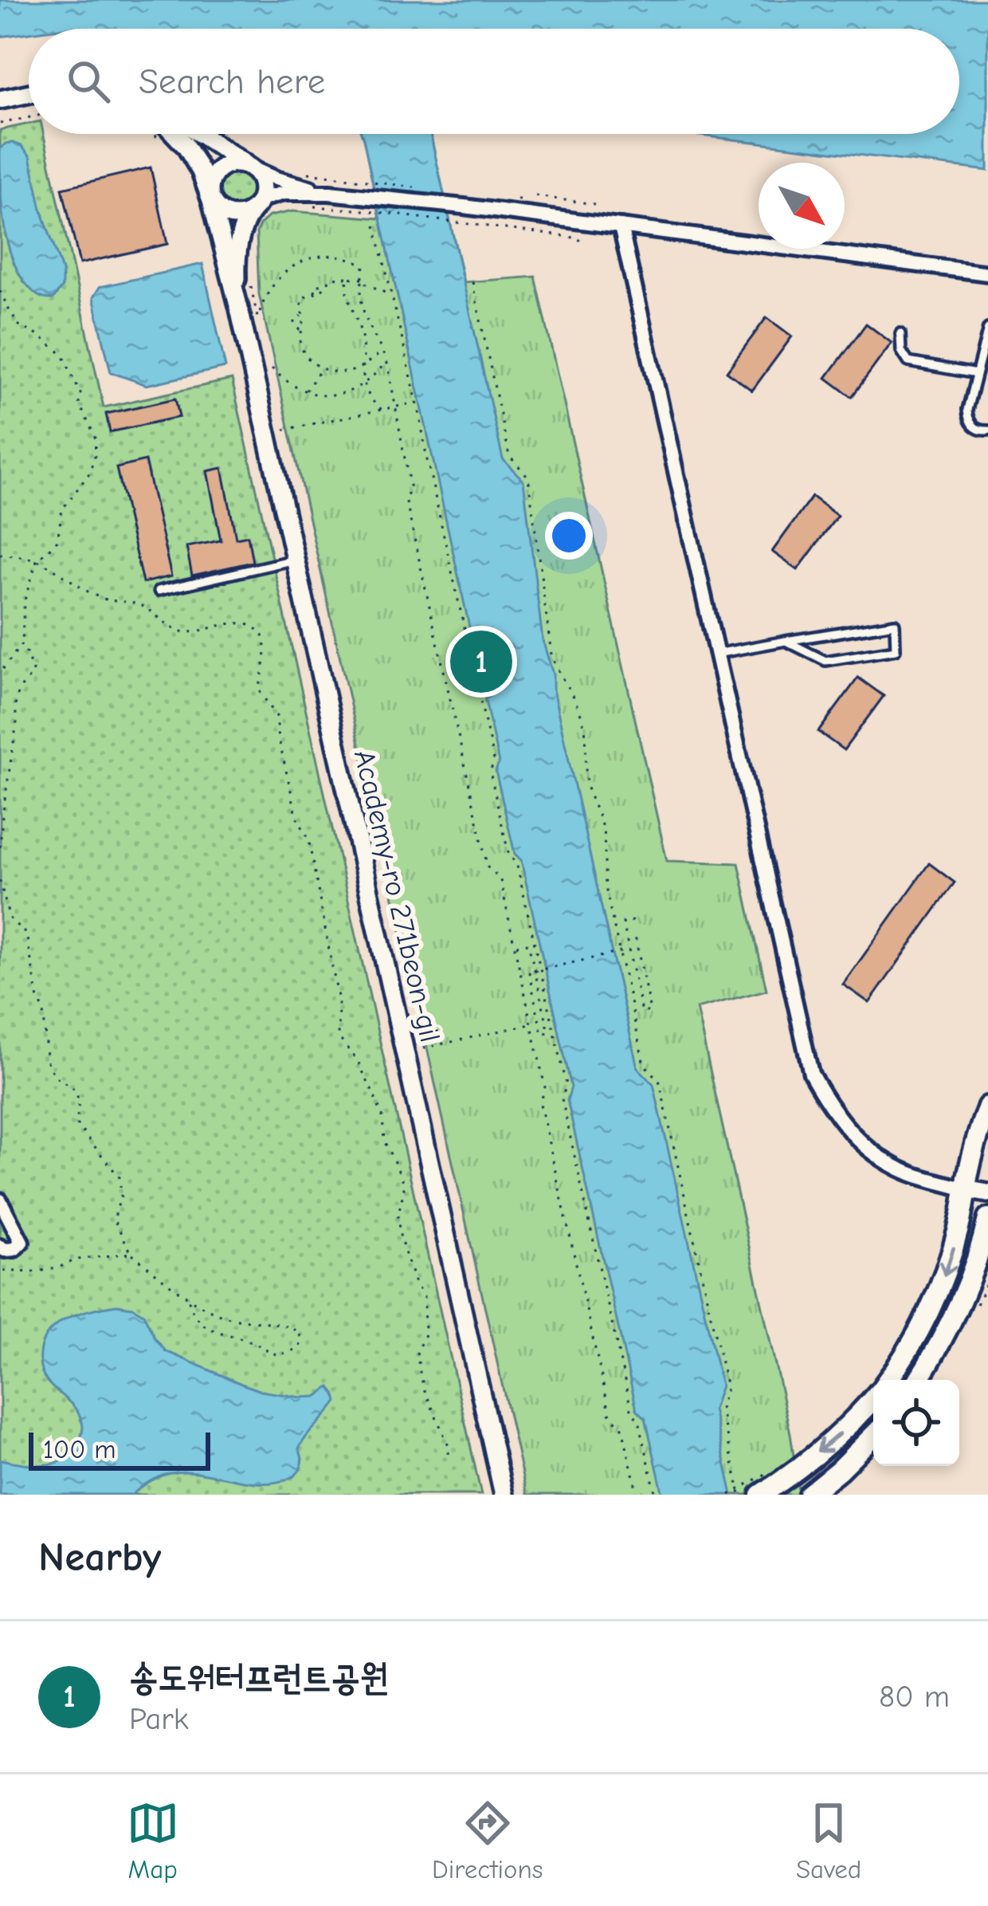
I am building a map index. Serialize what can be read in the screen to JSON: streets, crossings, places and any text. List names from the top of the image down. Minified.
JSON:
{"streets":{"street":["Academy-ro 271beon-gil"]},"scale_bar":"100 m","north":"bottom right","page":{"search":"Search here","pins":"1","scale":"100 m","heading":"Nearby","list":[{"mark":"1","name":"송도워터프런트공원","note":"Park","value":"80 m"}],"nav":["Map","Directions","Saved"]}}
